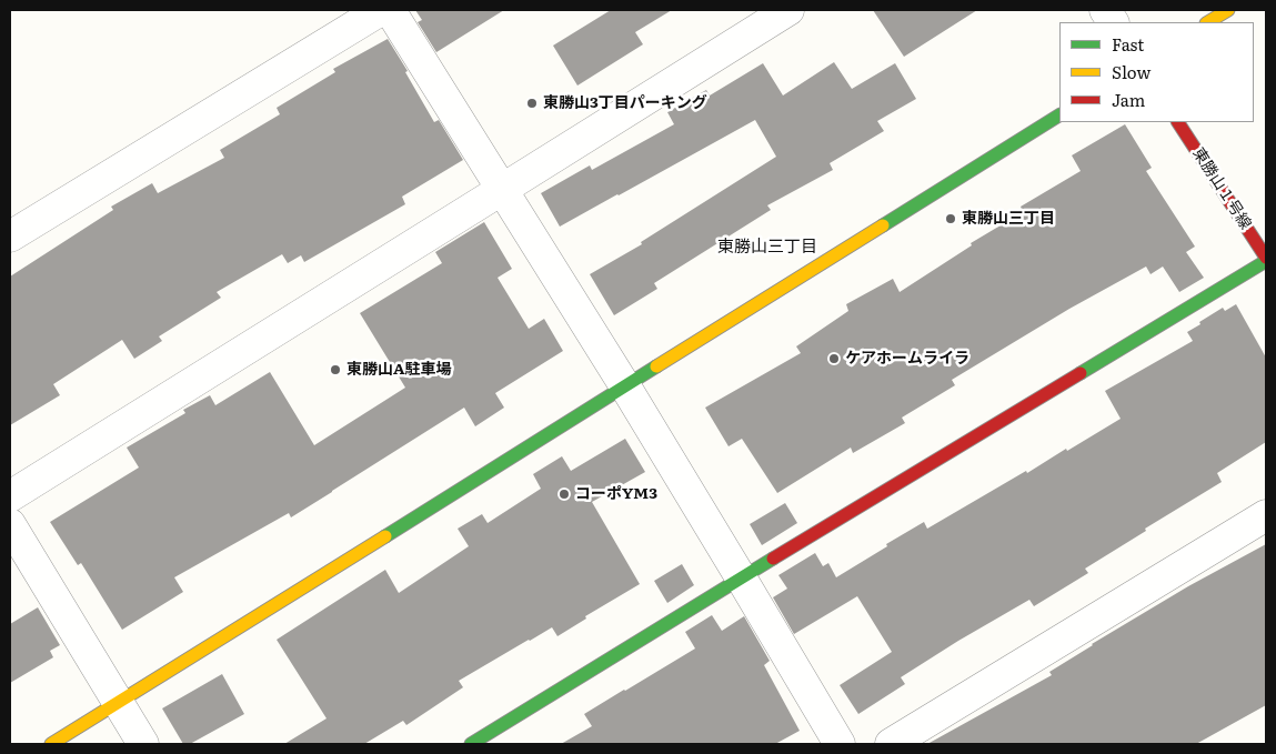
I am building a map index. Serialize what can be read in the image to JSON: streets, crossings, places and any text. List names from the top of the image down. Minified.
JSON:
{"streets":{"street":["東勝山１号線"]},"districts":["東勝山三丁目"],"places":["東勝山3丁目パーキング","東勝山三丁目","ケアホームライラ","東勝山A駐車場","コーポYM3"],"legend":["Fast","Slow","Jam"]}
